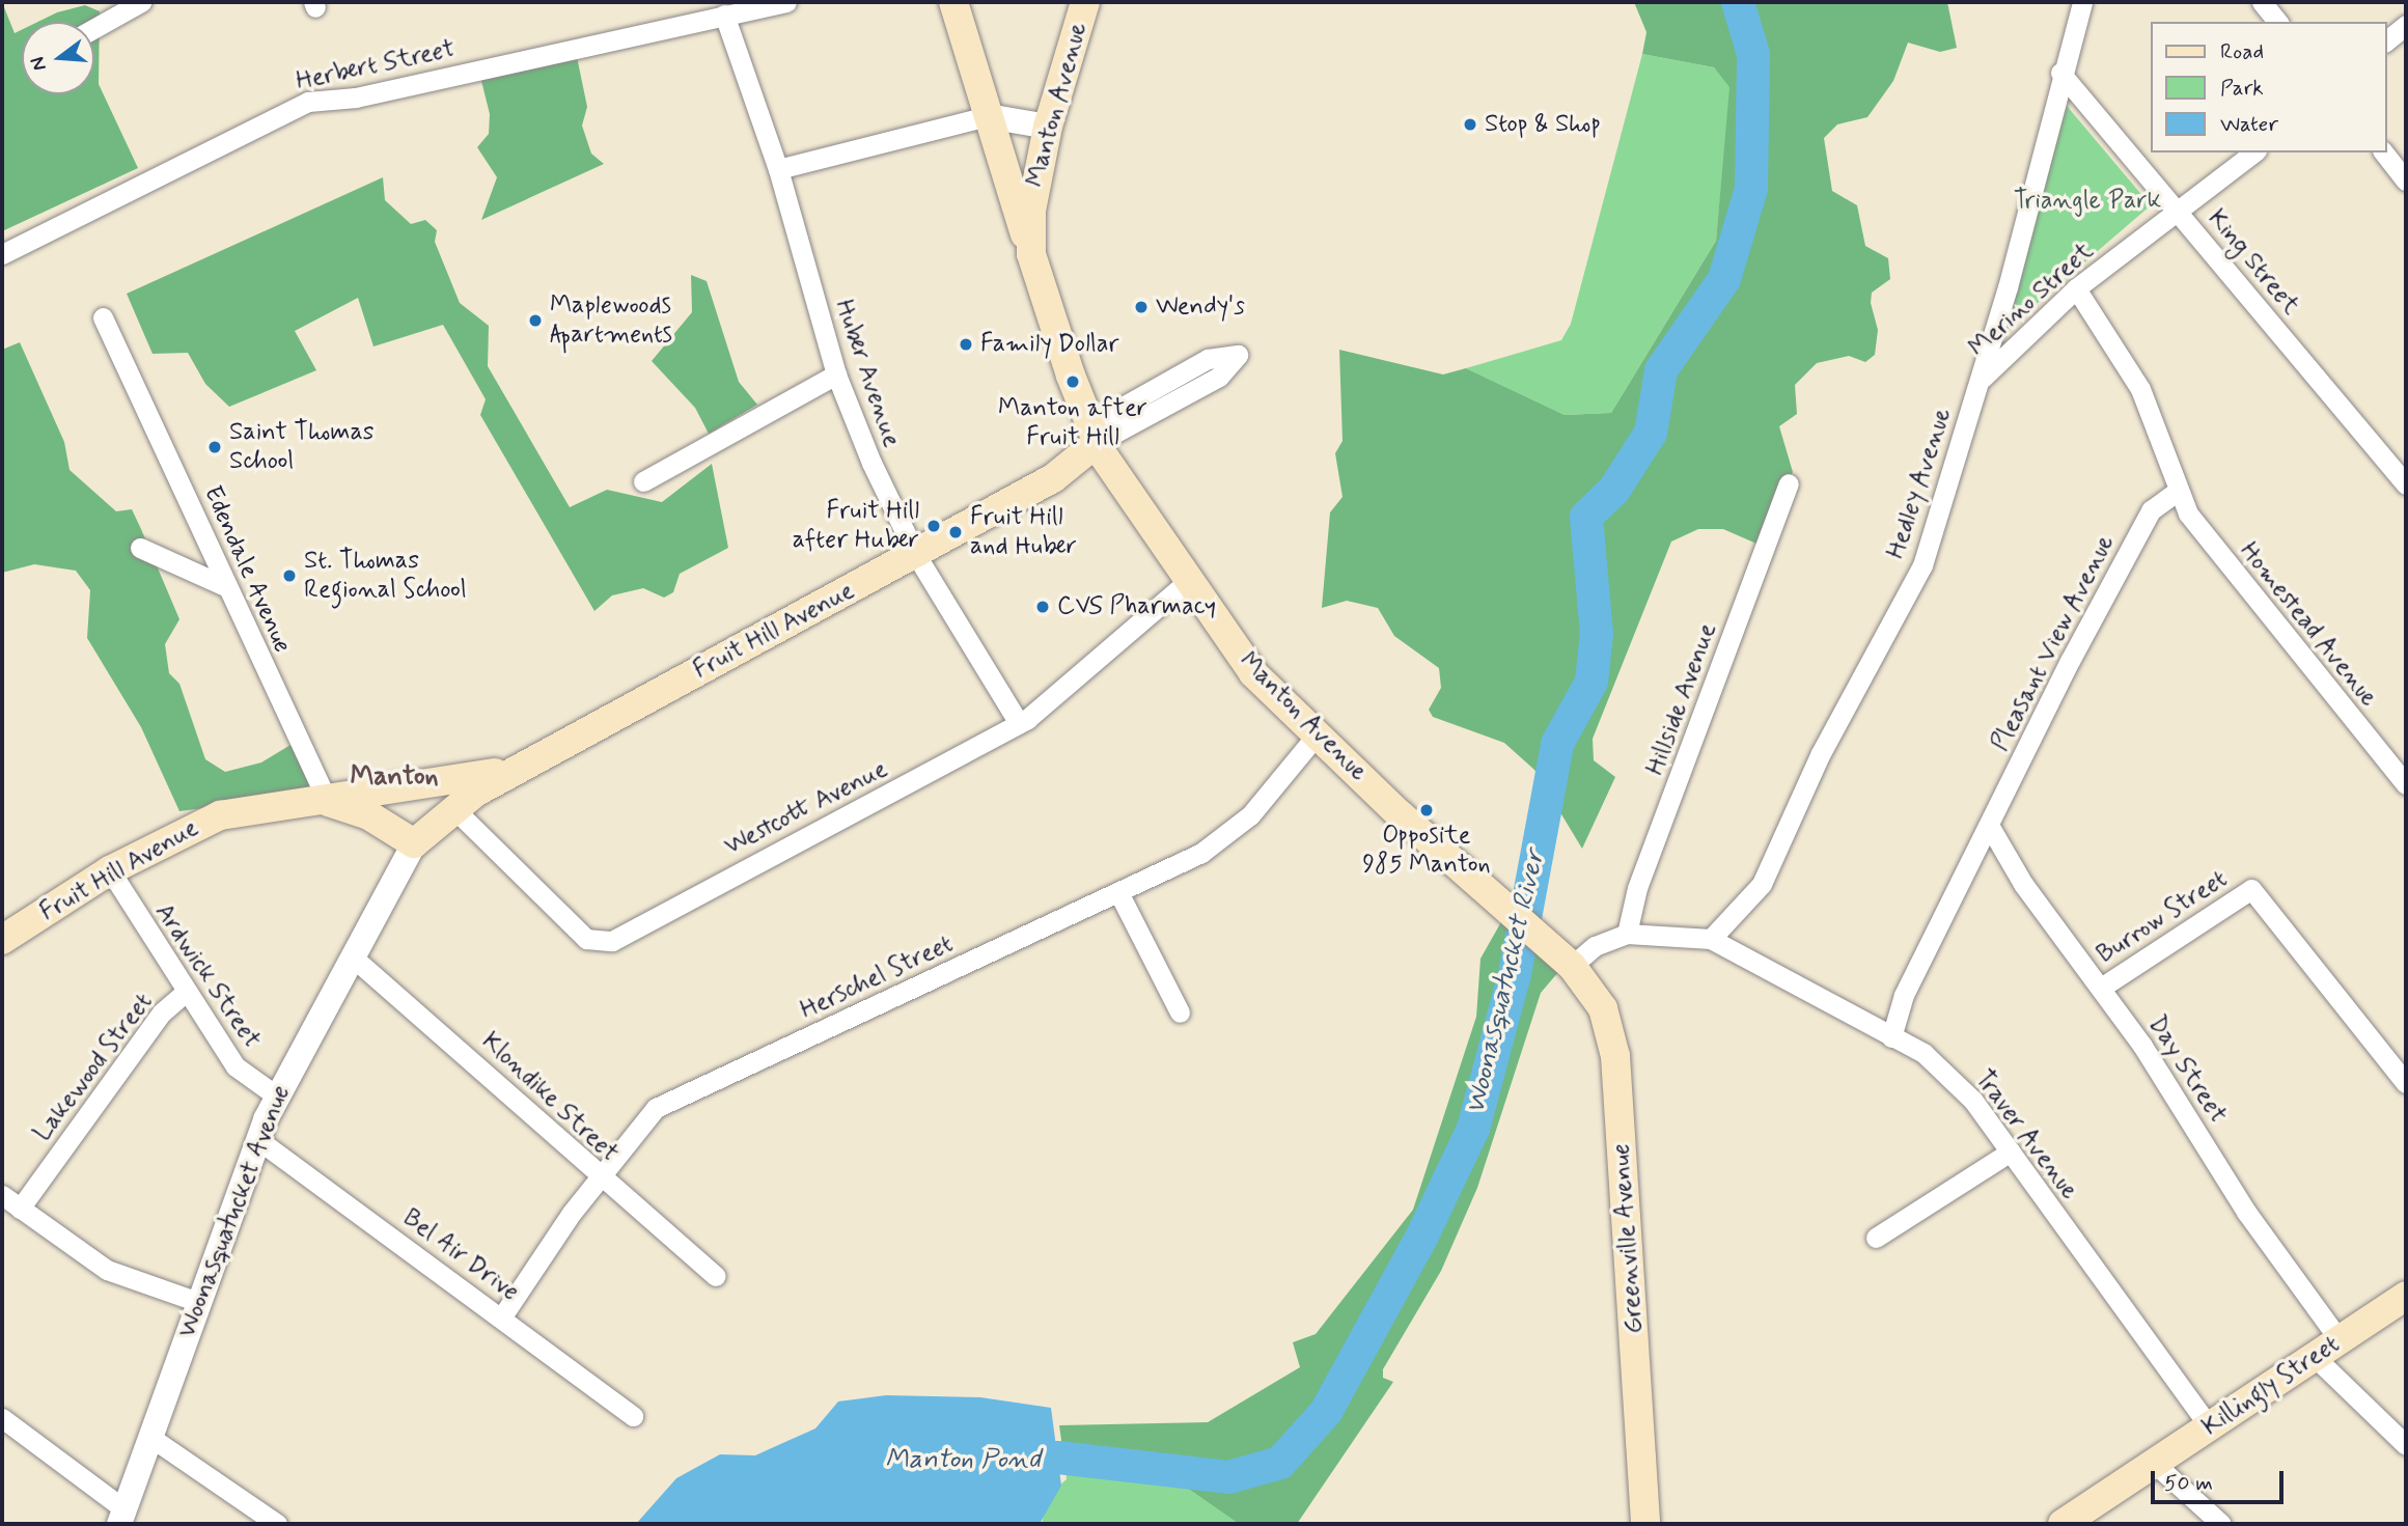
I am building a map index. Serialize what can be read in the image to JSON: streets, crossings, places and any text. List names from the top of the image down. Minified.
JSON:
{"streets":{"main road":["Manton Avenue","Fruit Hill Avenue","Woonasquatucket Avenue","Greenville Avenue","Killingly Street"],"street":["Herbert Street","King Street","Merino Street","Huber Avenue","Hedley Avenue","Edendale Avenue","Homestead Avenue","Pleasant View Avenue","Hillside Avenue","Westcott Avenue","Burrow Street","Ardwick Street","Herschel Street","Lakewood Street","Day Street","Klondike Street","Traver Avenue","Bel Air Drive"]},"crossings":[["Herbert Street","Huber Avenue"],["Manton Avenue","Fruit Hill Avenue"],["Manton Avenue","Westcott Avenue"],["Manton Avenue","Herschel Street"],["Manton Avenue","Traver Avenue"],["Manton Avenue","Greenville Avenue"],["King Street","Merino Street"],["King Street","Hedley Avenue"],["Merino Street","Hedley Avenue"],["Huber Avenue","Fruit Hill Avenue"],["Huber Avenue","Westcott Avenue"],["Hedley Avenue","Traver Avenue"],["Edendale Avenue","Fruit Hill Avenue"],["Homestead Avenue","Pleasant View Avenue"],["Fruit Hill Avenue","Westcott Avenue"],["Fruit Hill Avenue","Ardwick Street"],["Fruit Hill Avenue","Woonasquatucket Avenue"],["Pleasant View Avenue","Day Street"],["Pleasant View Avenue","Traver Avenue"],["Hillside Avenue","Traver Avenue"],["Westcott Avenue","Woonasquatucket Avenue"],["Burrow Street","Day Street"],["Ardwick Street","Lakewood Street"],["Ardwick Street","Woonasquatucket Avenue"],["Herschel Street","Klondike Street"],["Herschel Street","Bel Air Drive"],["Day Street","Killingly Street"],["Klondike Street","Woonasquatucket Avenue"],["Traver Avenue","Greenville Avenue"],["Traver Avenue","Killingly Street"],["Woonasquatucket Avenue","Bel Air Drive"]],"districts":["Manton"],"water":["Woonasquatucket River","Manton Pond"],"parks":["Triangle Park"],"places":["Stop & Shop","Wendy's","Maplewoods Apartments","Family Dollar","Manton after Fruit Hill","Saint Thomas School","Fruit Hill after Huber","Fruit Hill and Huber","St. Thomas Regional School","CVS Pharmacy","Opposite 985 Manton"],"legend":["Road","Park","Water"],"scale_bar":"50 m","north":"left"}
